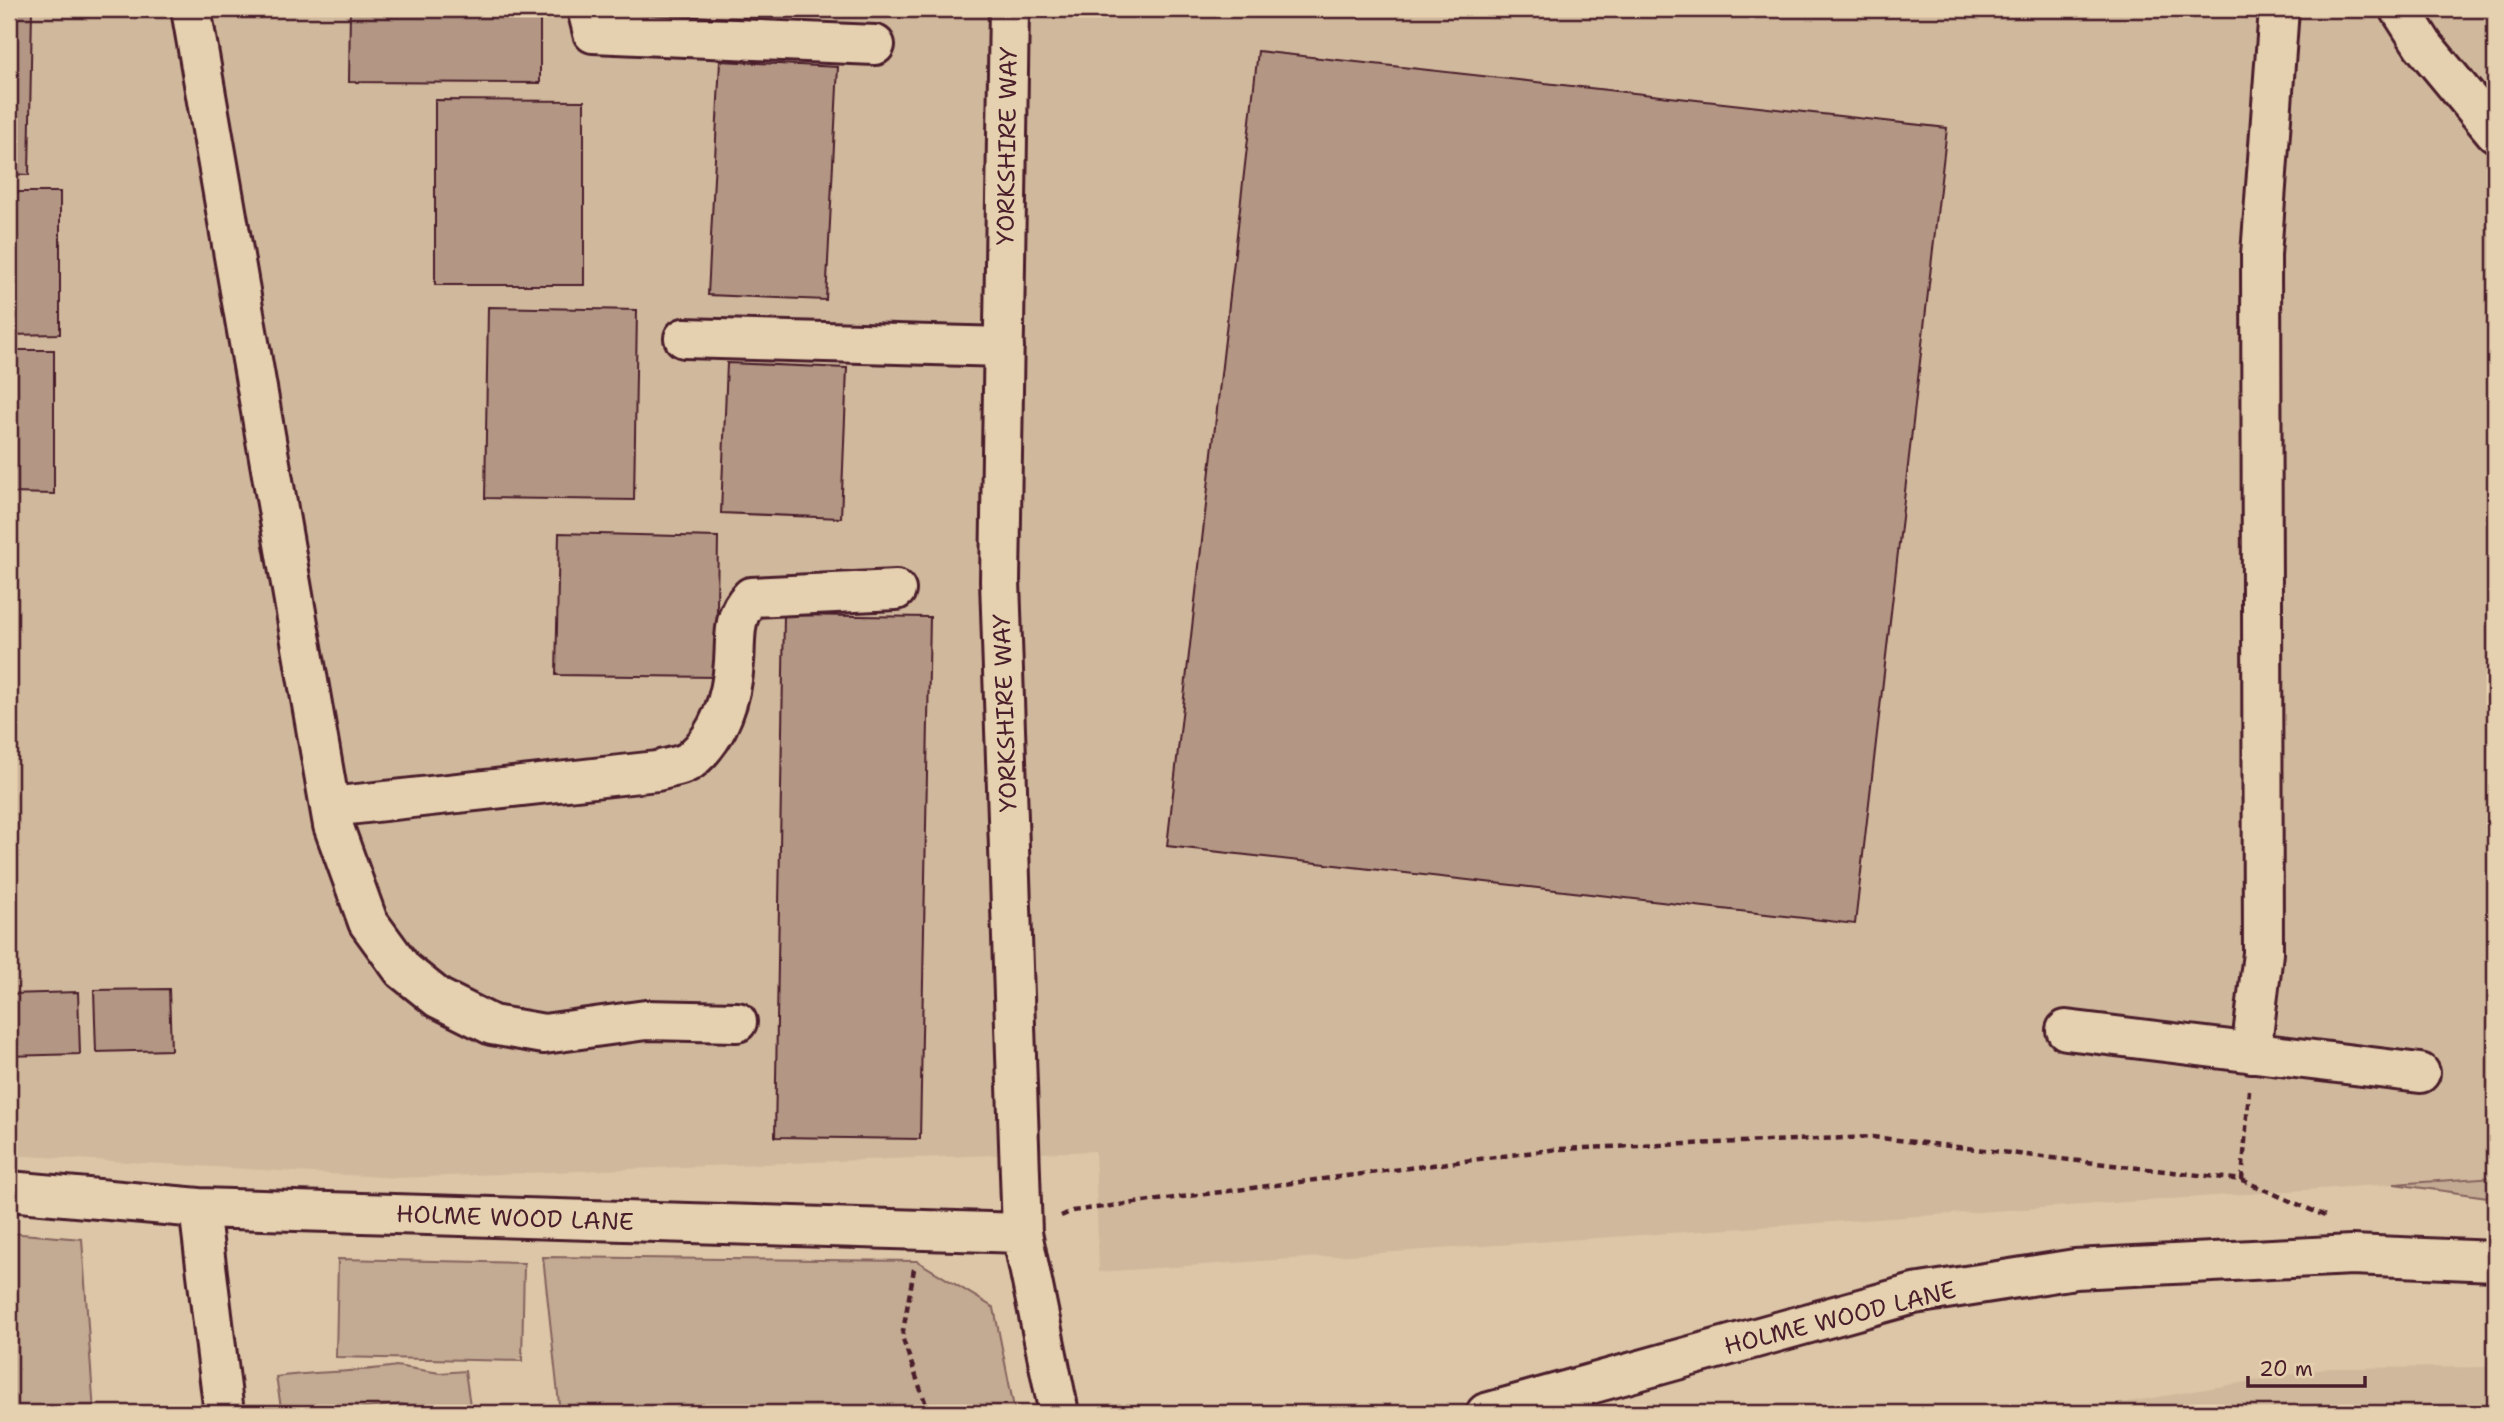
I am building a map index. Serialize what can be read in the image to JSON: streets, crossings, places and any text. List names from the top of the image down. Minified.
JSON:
{"streets":{"street":["YORKSHIRE WAY","HOLME WOOD LANE"]},"crossings":[["YORKSHIRE WAY","HOLME WOOD LANE"]],"scale_bar":"20 m"}
